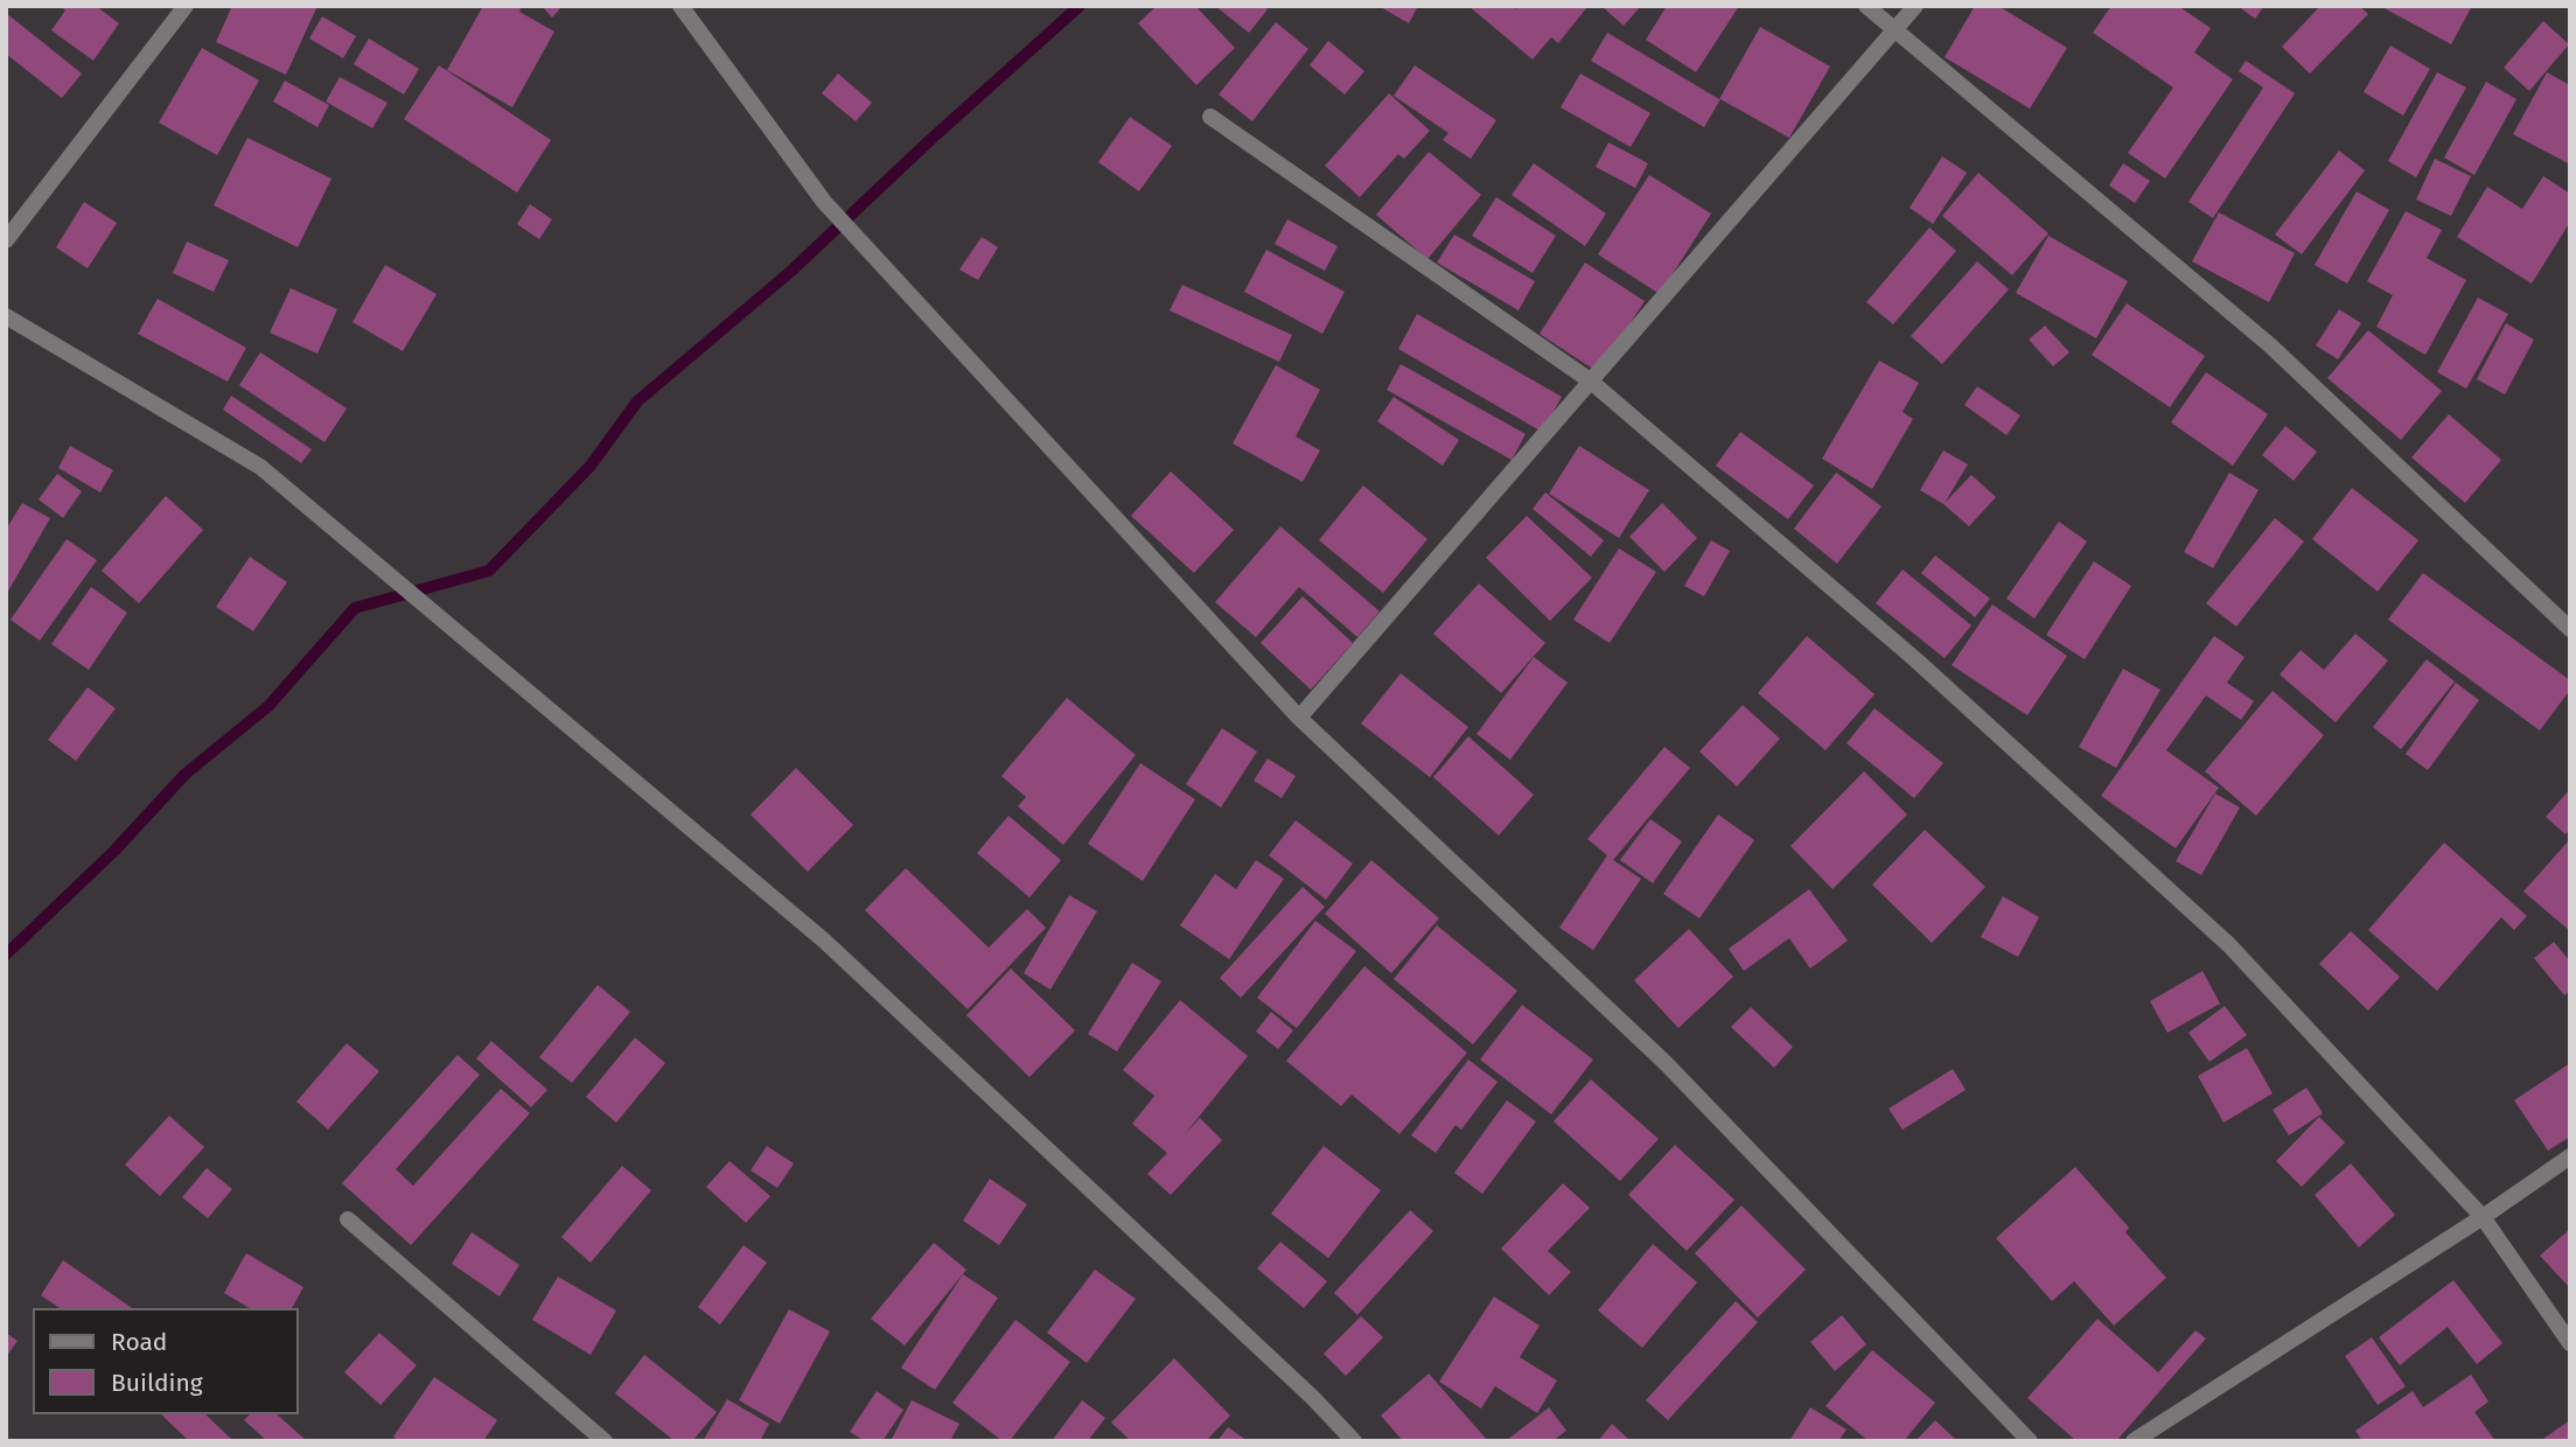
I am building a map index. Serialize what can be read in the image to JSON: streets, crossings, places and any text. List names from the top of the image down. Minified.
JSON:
{"legend":["Road","Building"]}
